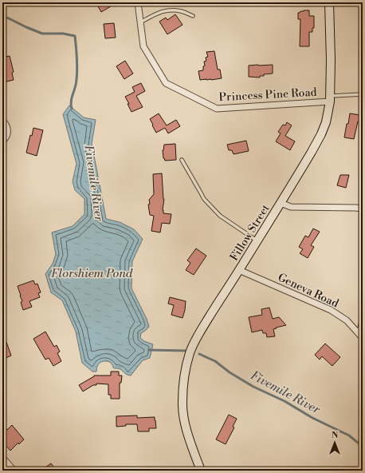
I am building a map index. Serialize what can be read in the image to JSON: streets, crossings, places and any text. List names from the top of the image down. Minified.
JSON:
{"streets":{"main road":["Fillow Street"],"street":["Princess Pine Road","Geneva Road"]},"crossings":[["Princess Pine Road","Fillow Street"],["Fillow Street","Geneva Road"]],"water":["Fivemile River","Florshiem Pond"],"north":"top"}
